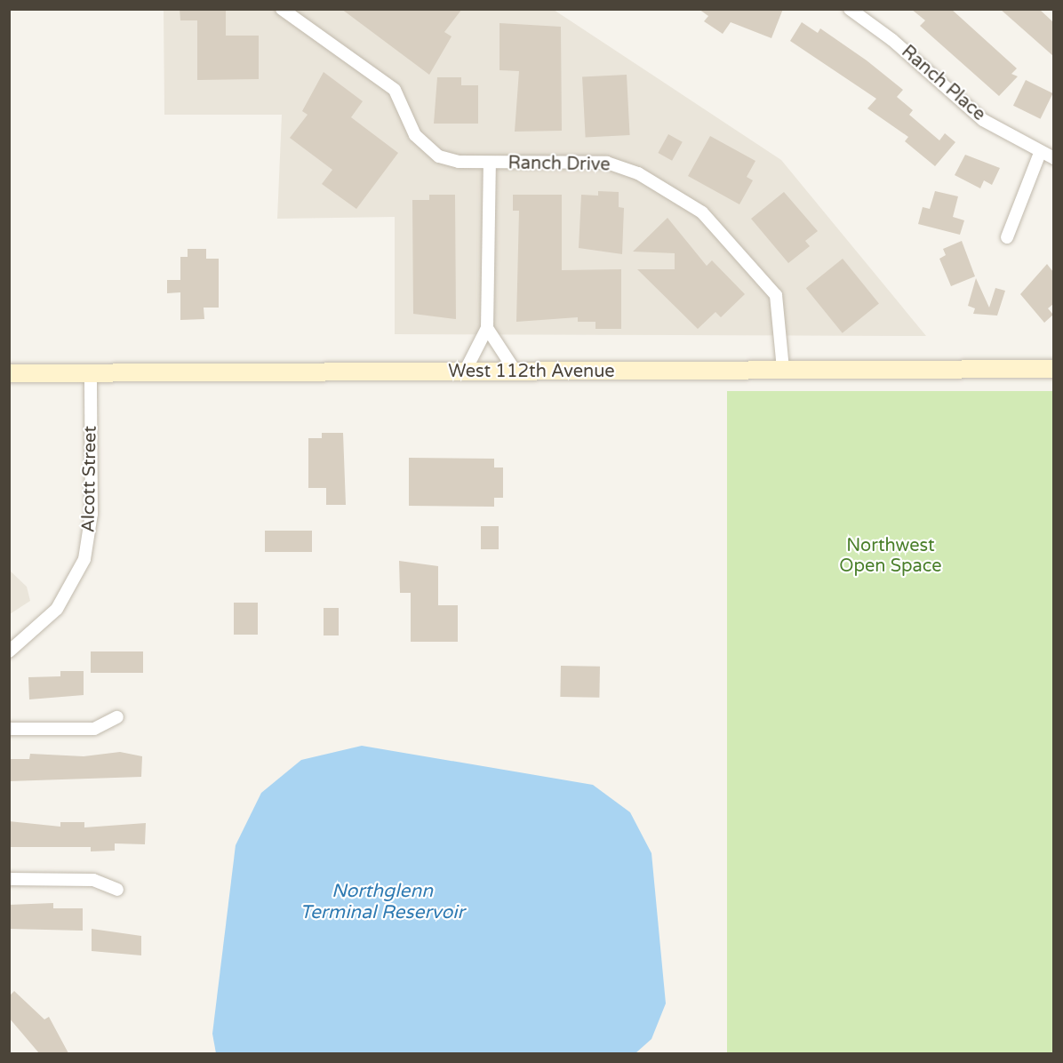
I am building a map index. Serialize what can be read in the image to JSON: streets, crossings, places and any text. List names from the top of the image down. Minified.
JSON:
{"streets":{"main road":["West 112th Avenue"],"street":["Ranch Place","Ranch Drive","Alcott Street"]},"crossings":[["Ranch Drive","West 112th Avenue"],["West 112th Avenue","Alcott Street"]],"water":["Northglenn Terminal Reservoir"],"parks":["Northwest Open Space"]}
